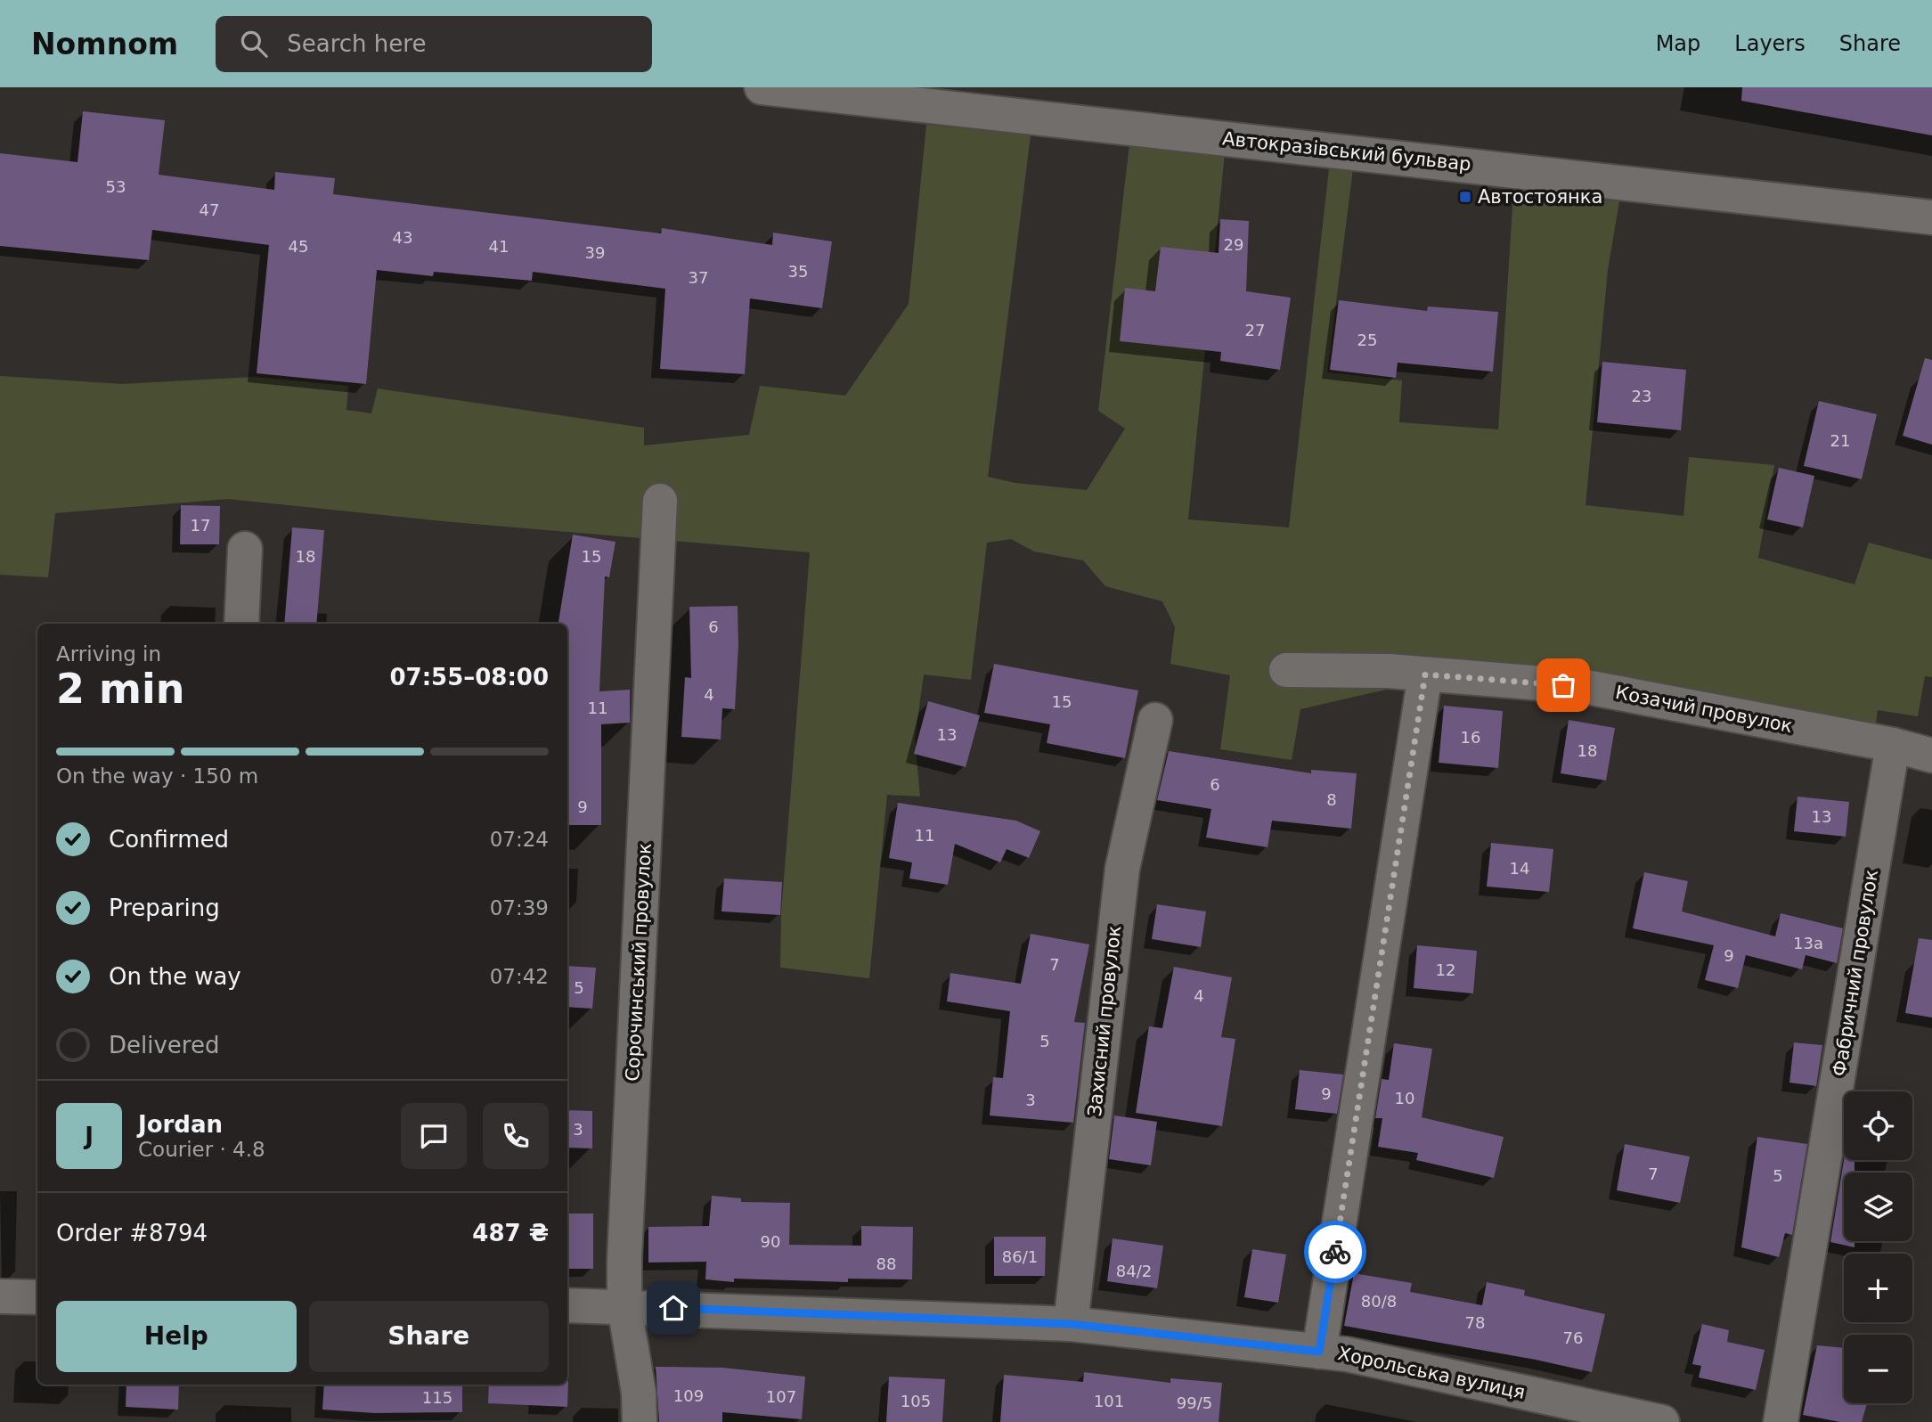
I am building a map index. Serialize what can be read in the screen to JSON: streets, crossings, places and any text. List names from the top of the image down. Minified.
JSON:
{"streets":{"street":["Автокразівський бульвар","Козачий провулок","Сорочинський провулок","Фабричний провулок","Захисний провулок","Хорольська вулиця"]},"crossings":[["Козачий провулок","Фабричний провулок"],["Сорочинський провулок","Хорольська вулиця"],["Захисний провулок","Хорольська вулиця"]],"places":{"transit":["Автостоянка"]},"house_numbers":["53","47","43","29","45","41","39","35","37","27","25","23","21","17","18","15","6","4","15","11","13","16","18","6","8","9","13","11","14","13а","9","7","12","5","4","5","9","10","3","3","7","5","90","86/1","88","84/2","80/8","78","76","109","107","115","105","101","99/5"],"page":{"header":"Nomnom","search":"Search here","nav":["Map","Layers","Share"],"heading":["2 min","Arriving in","07:55–08:00"],"panel":["Jordan","Courier · 4.8","Order #8794","487 ₴"],"bar":"On the way · 150 m","list":[["Confirmed","07:24"],["Preparing","07:39"],["On the way","07:42"],"Delivered"],"map_buttons":["+","−"],"round":"J","buttons":["Help","Share"]}}
